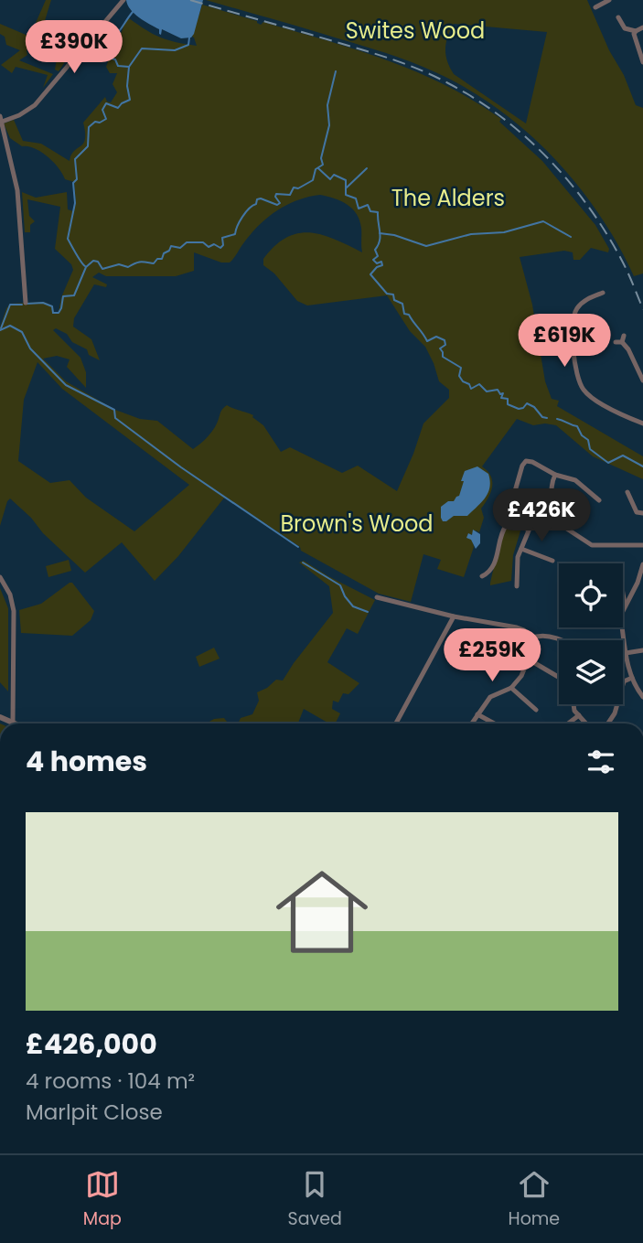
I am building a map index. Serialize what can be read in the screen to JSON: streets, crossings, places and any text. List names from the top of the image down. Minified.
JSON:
{"parks":["Swites Wood","The Alders","Brown's Wood"],"page":{"price":["£390K","£619K","£426K","£259K"],"heading":"4 homes","list":[{"name":"£426,000","note":"4 rooms · 104 m² · Marlpit Close"}],"tabs":["Map","Saved","Home"]}}
